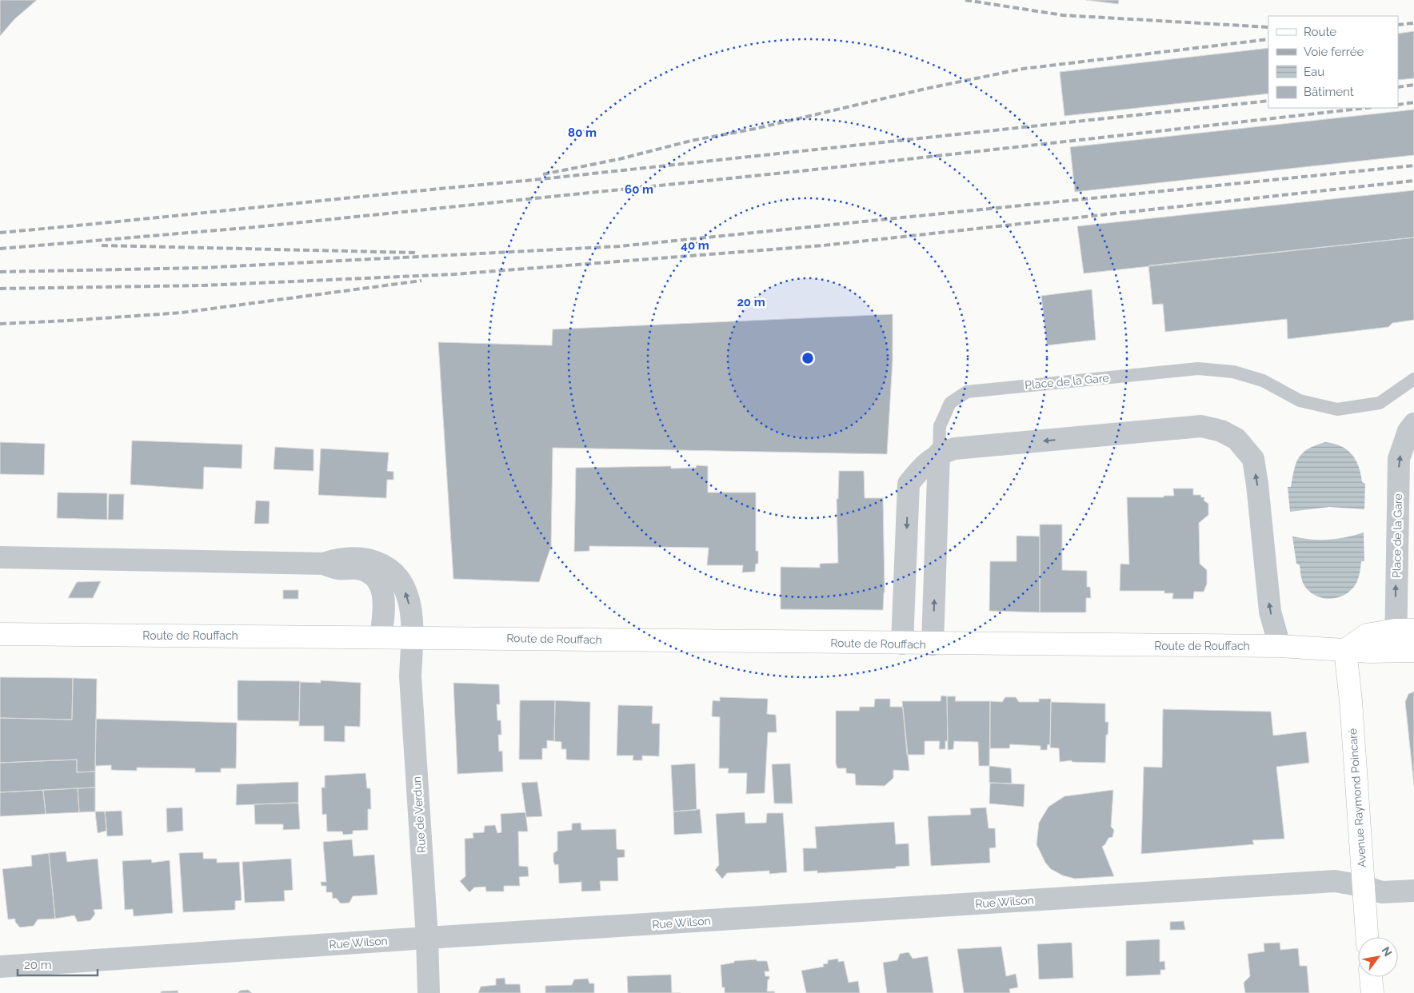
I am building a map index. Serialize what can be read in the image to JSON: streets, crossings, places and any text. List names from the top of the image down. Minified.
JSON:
{"streets":{"main road":["Route de Rouffach","Avenue Raymond Poincaré"],"street":["Place de la Gare","Rue de Verdun","Rue Wilson"]},"crossings":[["Place de la Gare","Route de Rouffach"],["Route de Rouffach","Avenue Raymond Poincaré"],["Route de Rouffach","Rue de Verdun"],["Avenue Raymond Poincaré","Rue Wilson"],["Rue de Verdun","Rue Wilson"]],"one_way":["Place de la Gare"],"legend":["Route","Voie ferrée","Eau","Bâtiment"],"scale_bar":"20 m","north":"top right","rings":["80 m","60 m","40 m","20 m"]}
